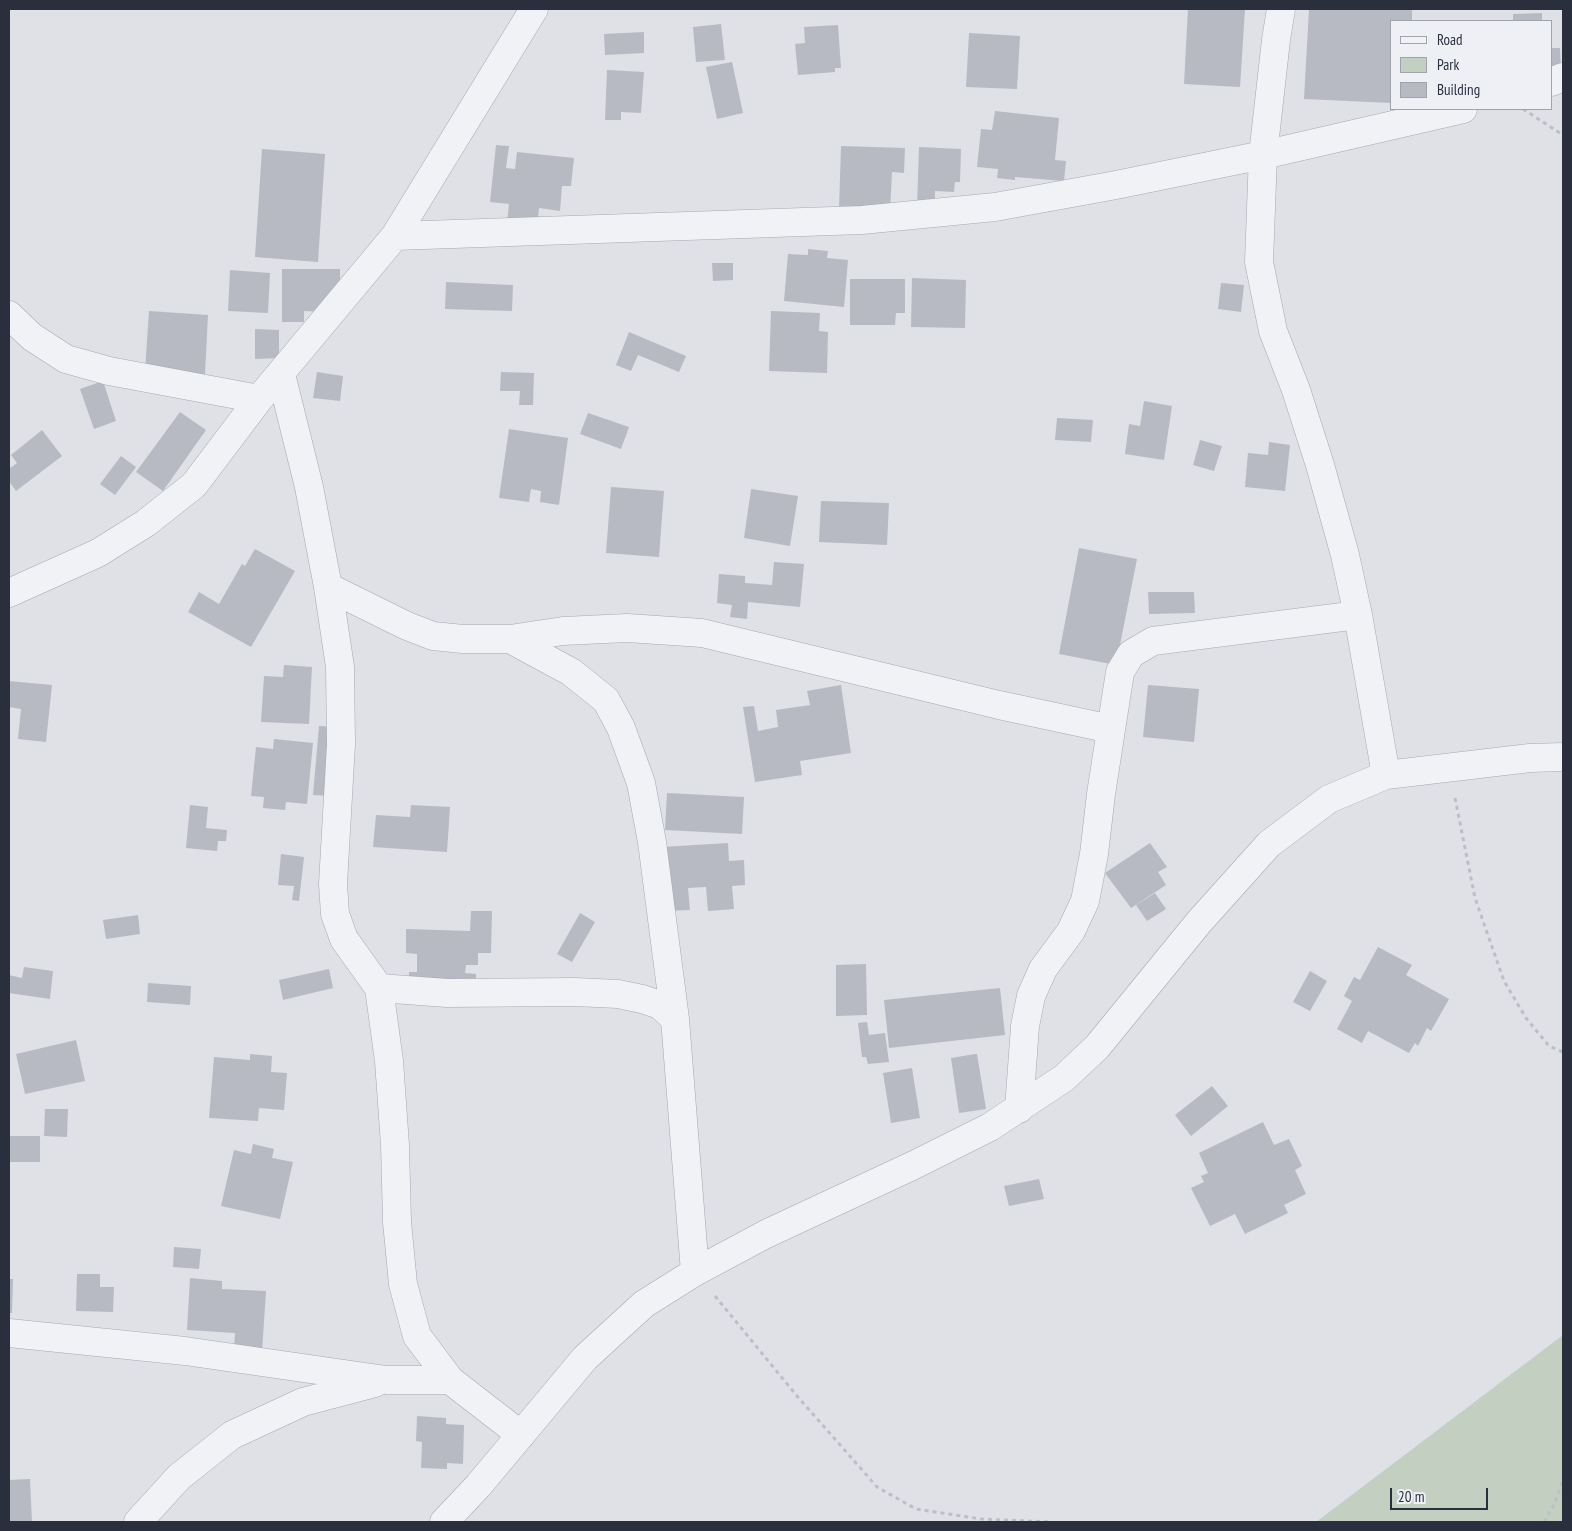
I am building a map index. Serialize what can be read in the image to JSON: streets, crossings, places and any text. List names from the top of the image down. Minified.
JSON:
{"legend":["Road","Park","Building"],"scale_bar":"20 m"}
